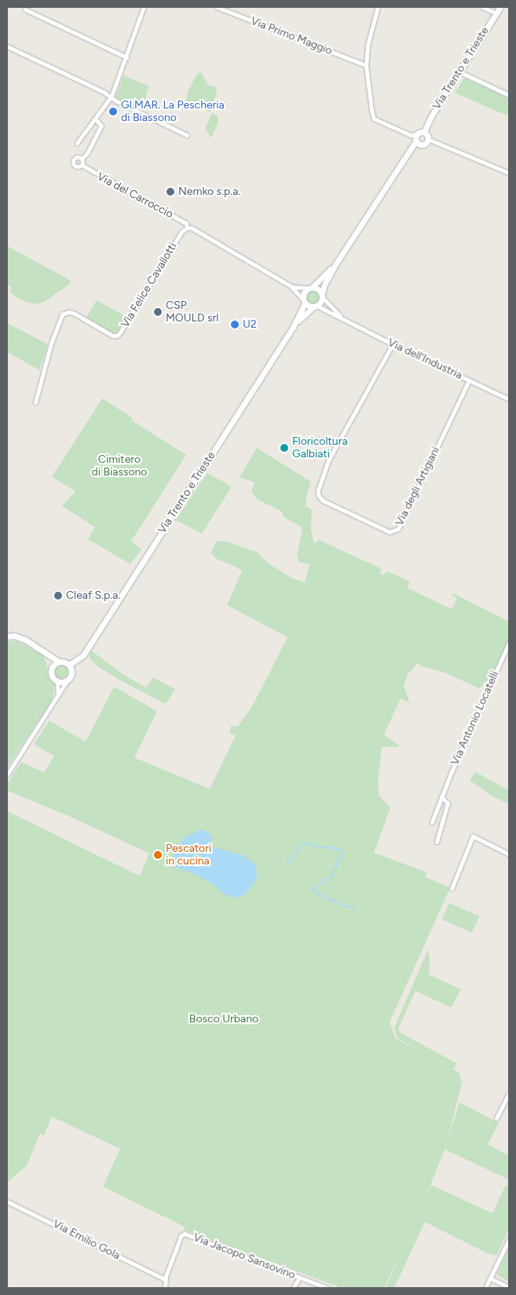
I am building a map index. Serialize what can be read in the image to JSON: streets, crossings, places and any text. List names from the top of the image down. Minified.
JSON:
{"streets":{"street":["Via Primo Maggio","Via Trento e Trieste","Via del Carroccio","Via Felice Cavallotti","Via dell'Industria","Via degli Artigiani","Via Antonio Locatelli","Via Emilio Gola","Via Jacopo Sansovino"]},"crossings":[["Via Trento e Trieste","Via dell'Industria"],["Via del Carroccio","Via Felice Cavallotti"],["Via dell'Industria","Via degli Artigiani"],["Via Emilio Gola","Via Jacopo Sansovino"]],"parks":["Cimitero di Biassono","Bosco Urbano"],"places":["GI.MAR. La Pescheria di Biassono","Nemko s.p.a.","CSP MOULD srl","U2","Floricoltura Galbiati","Cleaf S.p.a.","Pescatori in cucina"]}
